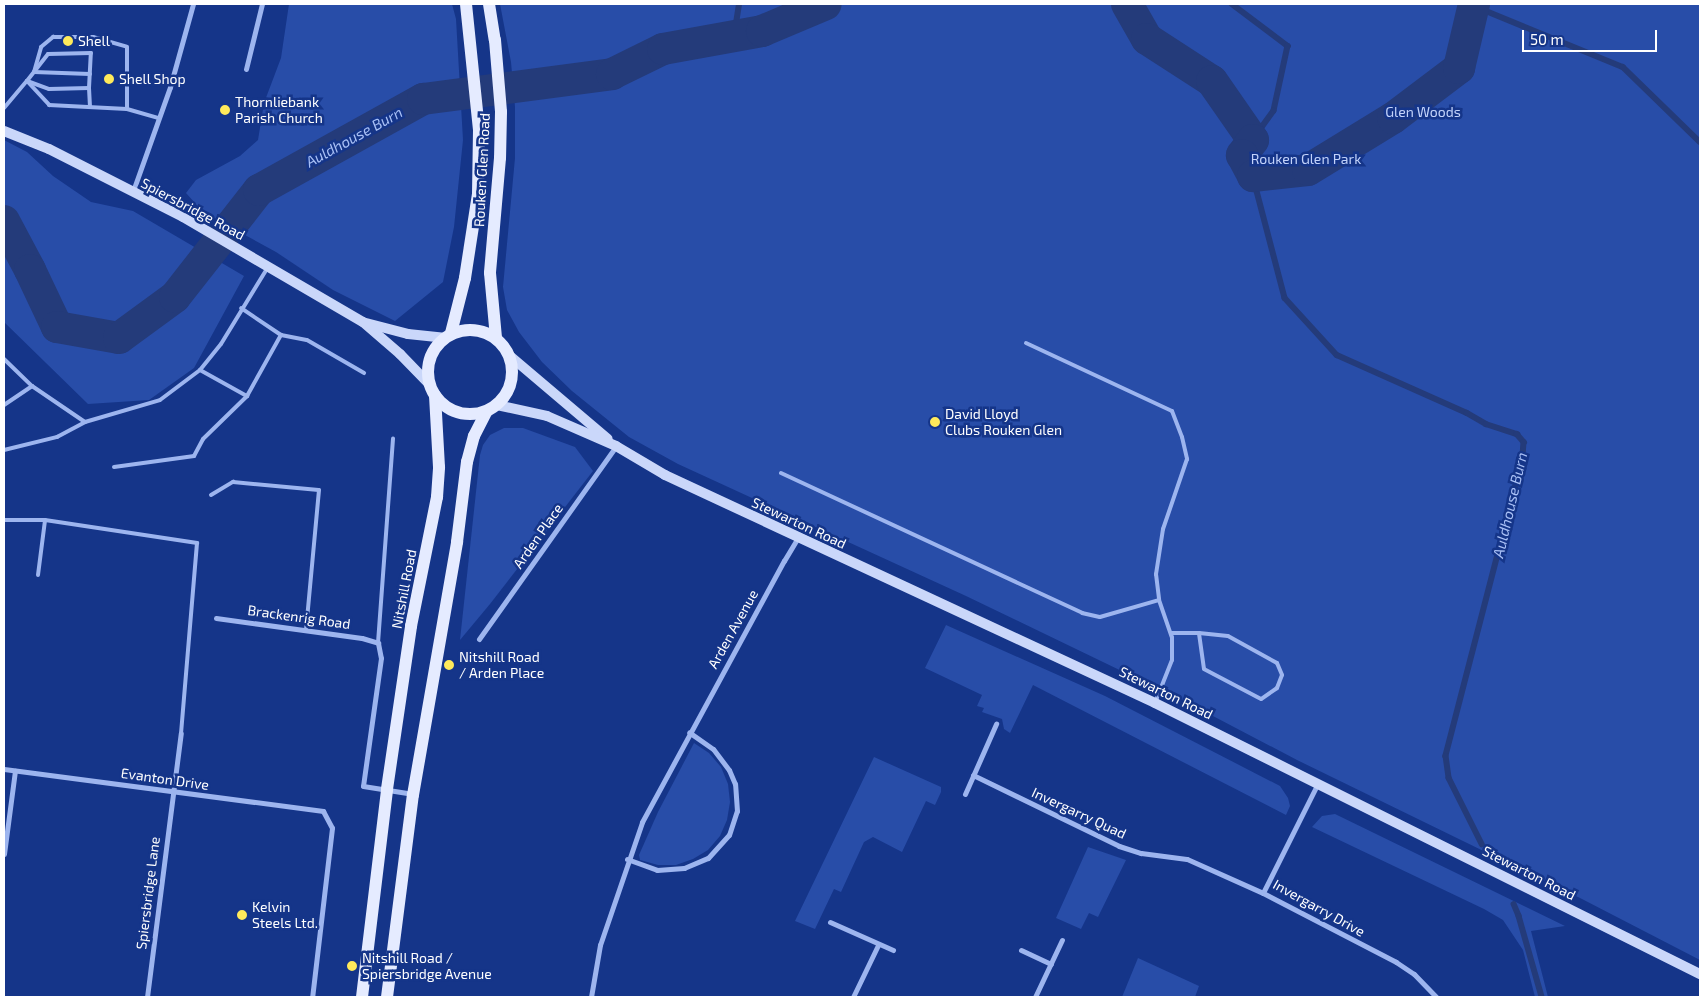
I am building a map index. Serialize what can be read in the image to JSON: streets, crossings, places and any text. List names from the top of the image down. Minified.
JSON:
{"streets":{"main road":["Rouken Glen Road","Spiersbridge Road","Stewarton Road","Nitshill Road"],"street":["Arden Place","Brackenrig Road","Arden Avenue","Evanton Drive","Invergarry Quad","Spiersbridge Lane","Invergarry Drive"]},"crossings":[["Rouken Glen Road","Spiersbridge Road"],["Rouken Glen Road","Stewarton Road"],["Rouken Glen Road","Nitshill Road"],["Spiersbridge Road","Stewarton Road"],["Spiersbridge Road","Nitshill Road"],["Stewarton Road","Arden Place"],["Stewarton Road","Nitshill Road"],["Stewarton Road","Arden Avenue"],["Stewarton Road","Invergarry Drive"],["Nitshill Road","Brackenrig Road"],["Evanton Drive","Spiersbridge Lane"],["Invergarry Quad","Invergarry Drive"]],"water":["Auldhouse Burn"],"parks":["Glen Woods","Rouken Glen Park"],"places":["Shell","Shell Shop","Thornliebank Parish Church","David Lloyd Clubs Rouken Glen","Nitshill Road / Arden Place","Kelvin Steels Ltd.","Nitshill Road / Spiersbridge Avenue"],"scale_bar":"50 m"}
